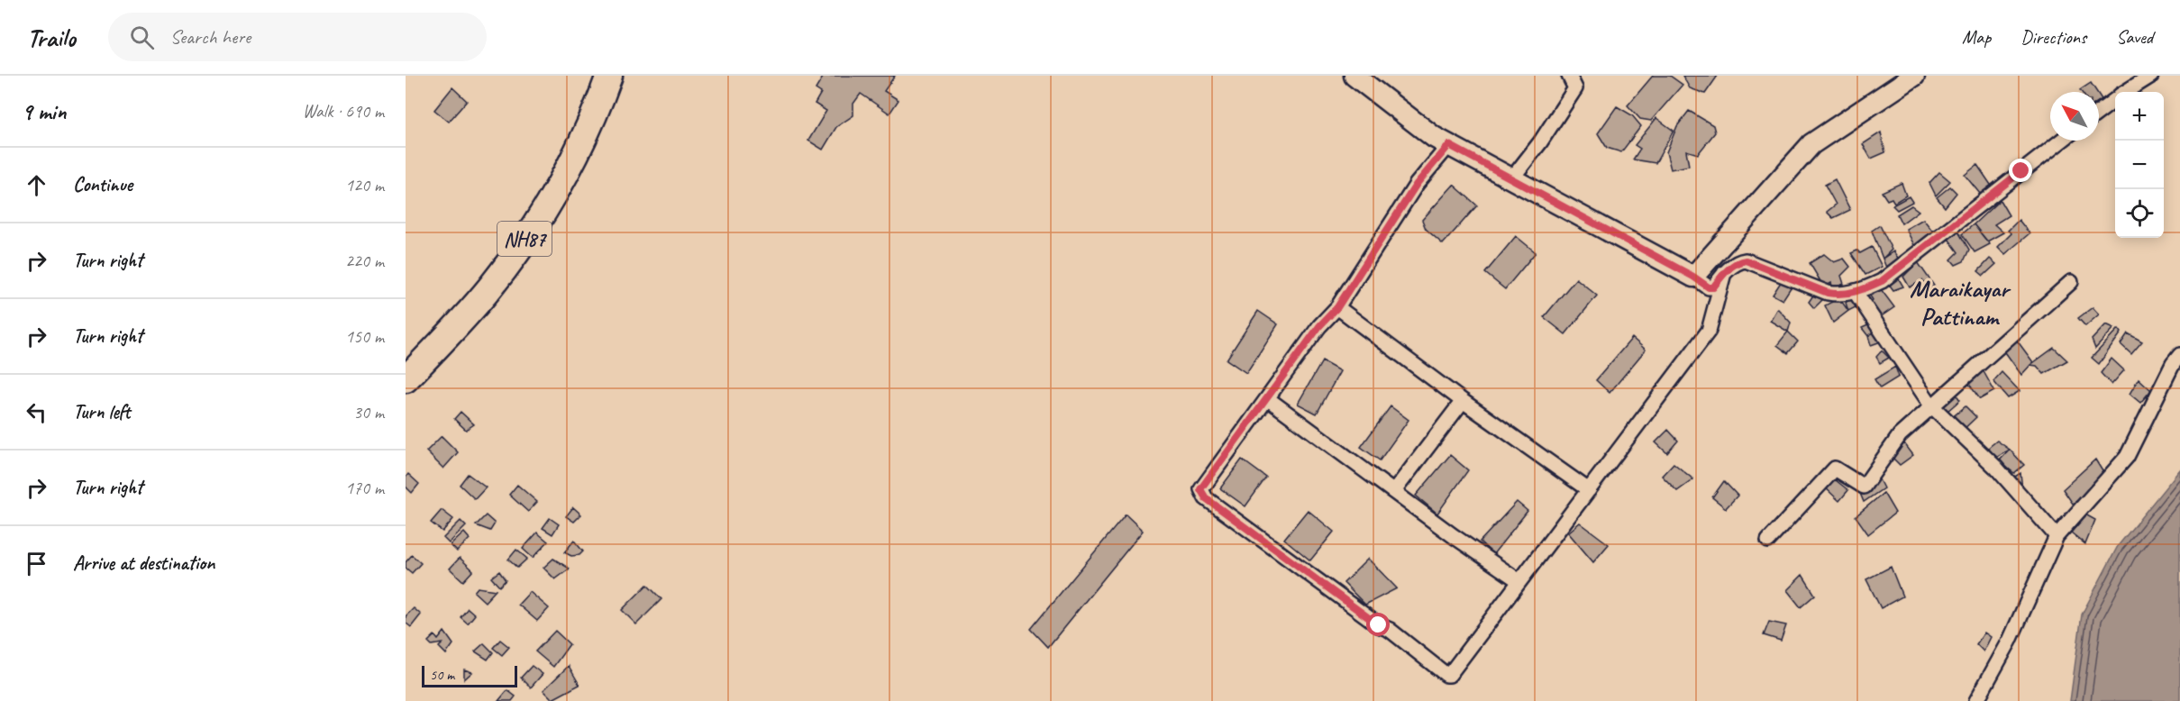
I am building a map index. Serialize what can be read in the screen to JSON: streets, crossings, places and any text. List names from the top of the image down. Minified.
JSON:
{"streets":{"highway":["NH87"]},"districts":["Maraikayar Pattinam"],"scale_bar":"50 m","north":"top left","page":{"header":"Trailo","search":"Search here","nav":["Map","Directions","Saved"],"heading":["9 min","Walk · 690 m"],"map_buttons":["+","−"],"list":[["Continue","120 m"],["Turn right","220 m"],["Turn right","150 m"],["Turn left","30 m"],["Turn right","170 m"],"Arrive at destination"],"scale":"50 m"}}
